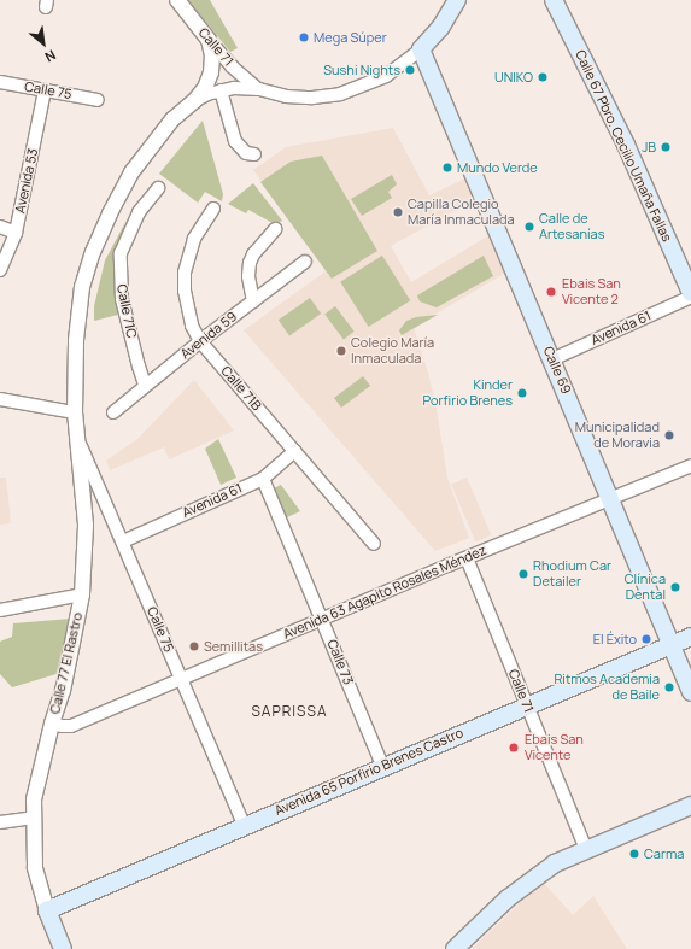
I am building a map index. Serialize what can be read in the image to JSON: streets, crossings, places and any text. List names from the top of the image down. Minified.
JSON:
{"streets":{"main road":["Calle 67 Pbro. Cecilio Umaña Fallas","Calle 69","Avenida 65 Porfirio Brenes Castro"],"street":["Calle 71","Calle 75","Avenida 53","Calle 71C","Avenida 61","Avenida 59","Calle 71B","Avenida 63 Agapito Rosales Méndez","Calle 73","Calle 77 El Rastro"]},"crossings":[["Calle 71","Avenida 63 Agapito Rosales Méndez"],["Calle 71","Calle 77 El Rastro"],["Calle 71","Avenida 65 Porfirio Brenes Castro"],["Calle 75","Avenida 53"],["Calle 75","Avenida 61"],["Calle 75","Avenida 63 Agapito Rosales Méndez"],["Calle 75","Calle 77 El Rastro"],["Calle 75","Avenida 65 Porfirio Brenes Castro"],["Calle 71C","Avenida 59"],["Avenida 61","Calle 69"],["Avenida 61","Calle 71B"],["Avenida 61","Calle 73"],["Avenida 59","Calle 71B"],["Calle 69","Avenida 63 Agapito Rosales Méndez"],["Calle 69","Avenida 65 Porfirio Brenes Castro"],["Avenida 63 Agapito Rosales Méndez","Calle 73"],["Avenida 63 Agapito Rosales Méndez","Calle 77 El Rastro"],["Calle 73","Avenida 65 Porfirio Brenes Castro"],["Calle 77 El Rastro","Avenida 65 Porfirio Brenes Castro"]],"districts":["SAPRISSA"],"places":["Mega Súper","Sushi Nights","UNIKO","JB","Mundo Verde","Capilla Colegio María Inmaculada","Calle de Artesanías","Ebais San Vicente 2","Colegio María Inmaculada","Kinder Porfirio Brenes","Municipalidad de Moravia","Rhodium Car Detailer","Clínica Dental","El Éxito","Semillitas","Ritmos Academia de Baile","Ebais San Vicente","Carma"],"north":"bottom right"}
